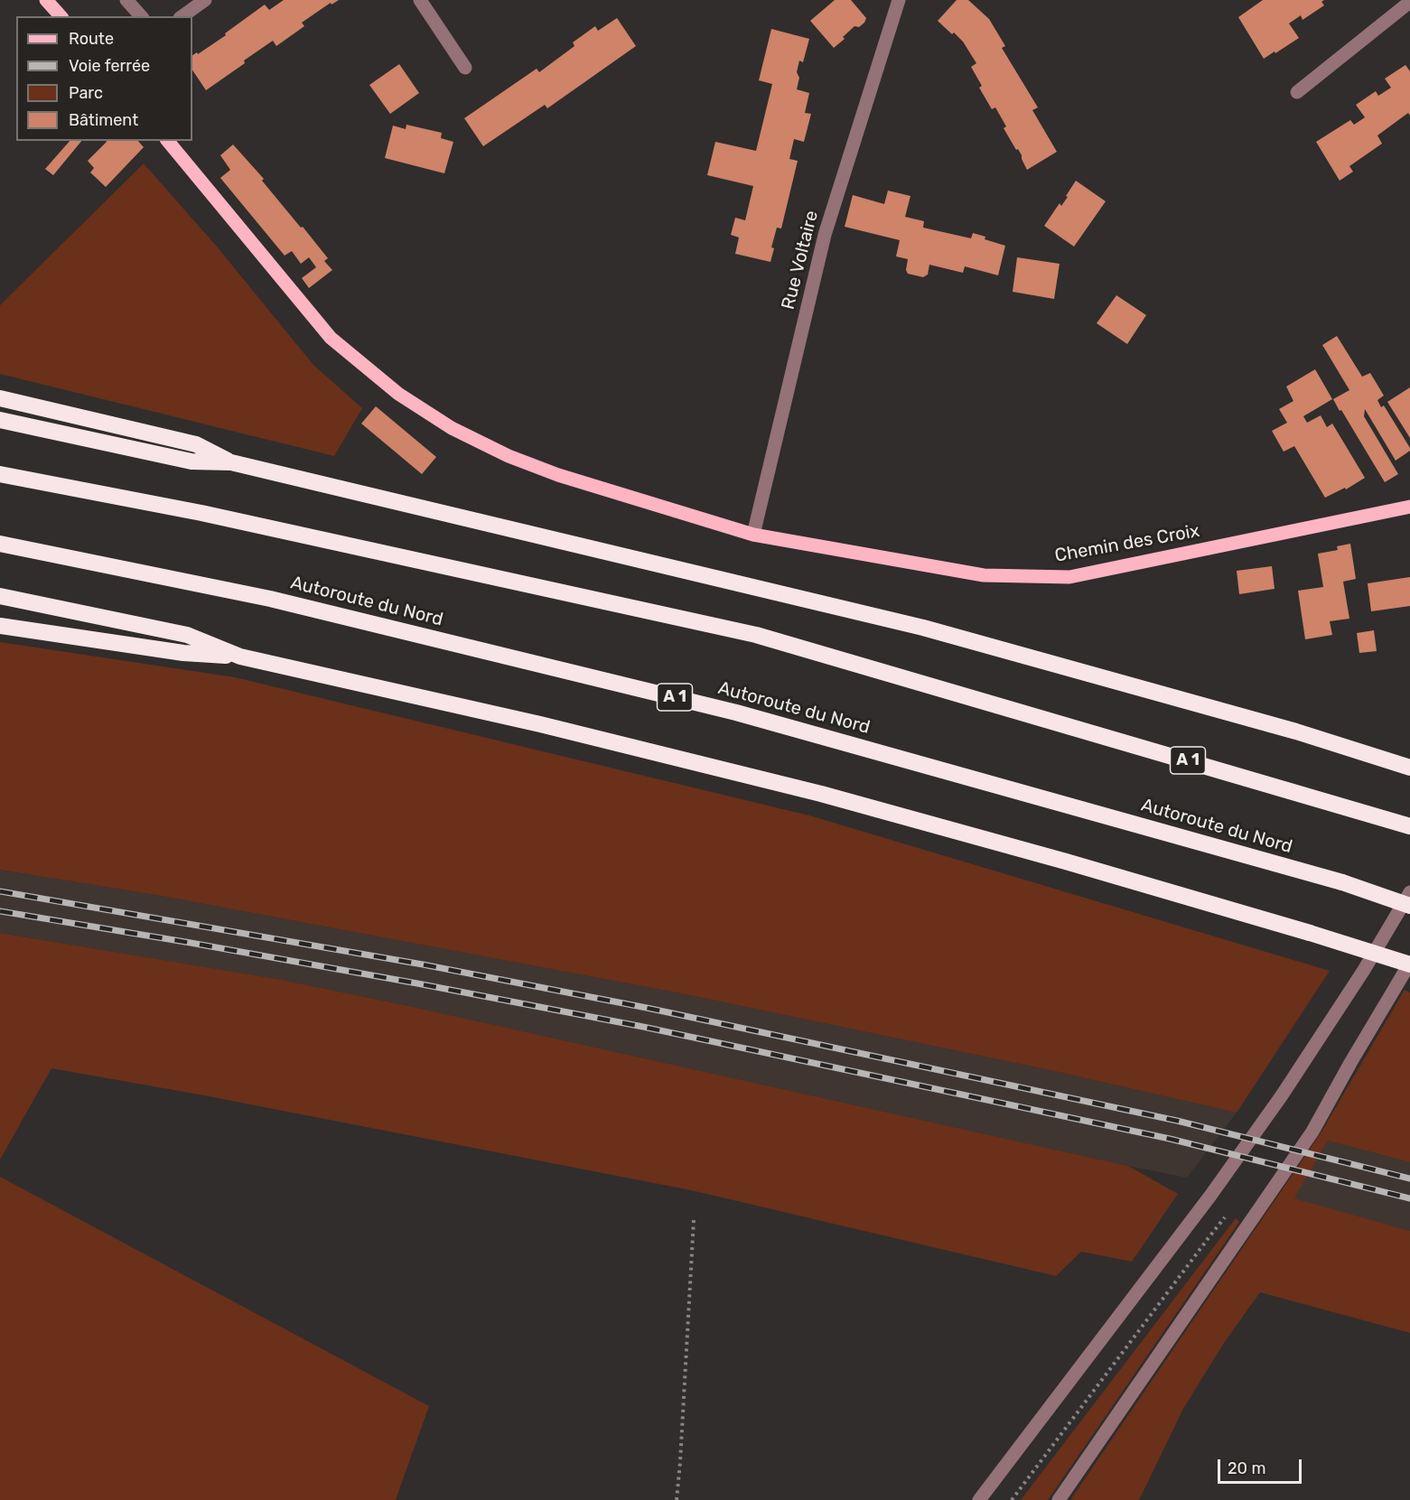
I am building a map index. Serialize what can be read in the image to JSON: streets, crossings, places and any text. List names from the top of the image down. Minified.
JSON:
{"streets":{"highway":["Autoroute du Nord","A 1"],"main road":["Chemin des Croix"],"street":["Rue Voltaire"]},"crossings":[["Rue Voltaire","Chemin des Croix"]],"legend":["Route","Voie ferrée","Parc","Bâtiment"],"scale_bar":"20 m"}
